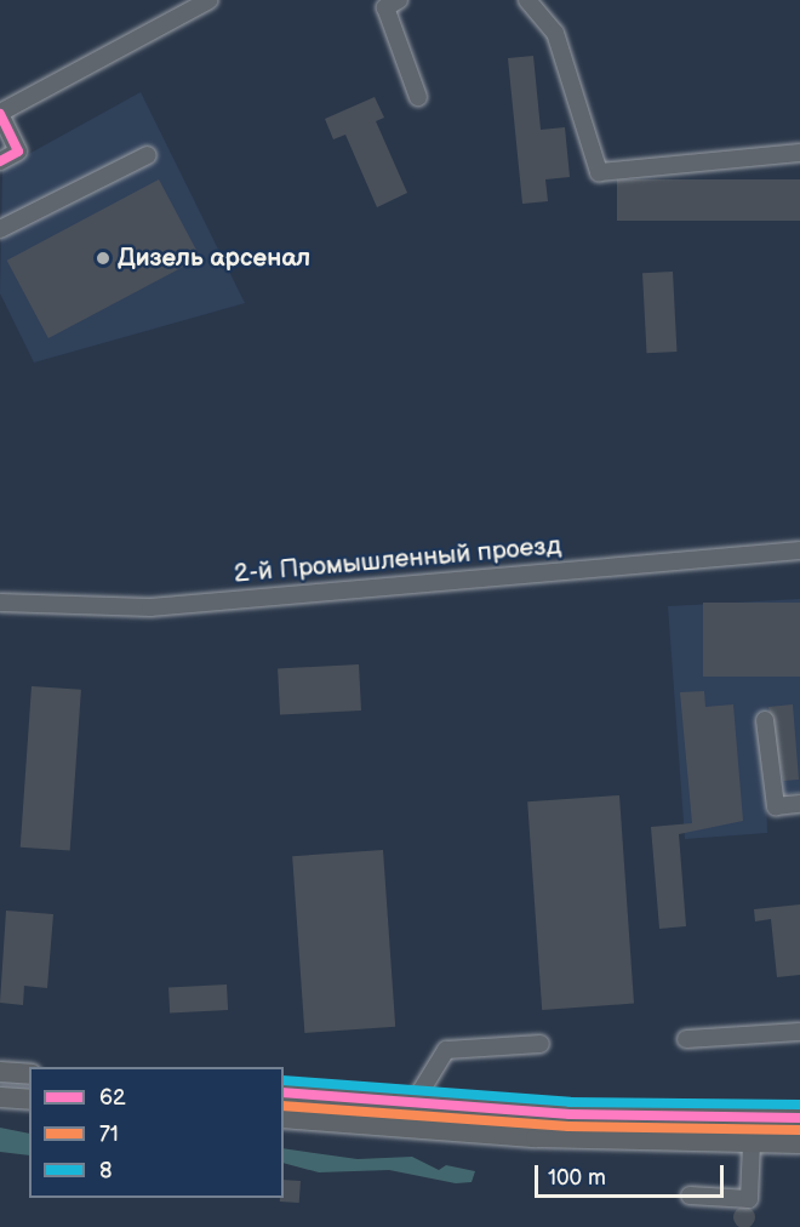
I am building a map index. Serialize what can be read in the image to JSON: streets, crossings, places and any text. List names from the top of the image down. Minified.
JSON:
{"streets":{"street":["2-й Промышленный проезд"]},"places":["Дизель арсенал"],"lines":["transit line 62","transit line 8","transit line 71"],"legend":["62","71","8"],"scale_bar":"100 m"}
